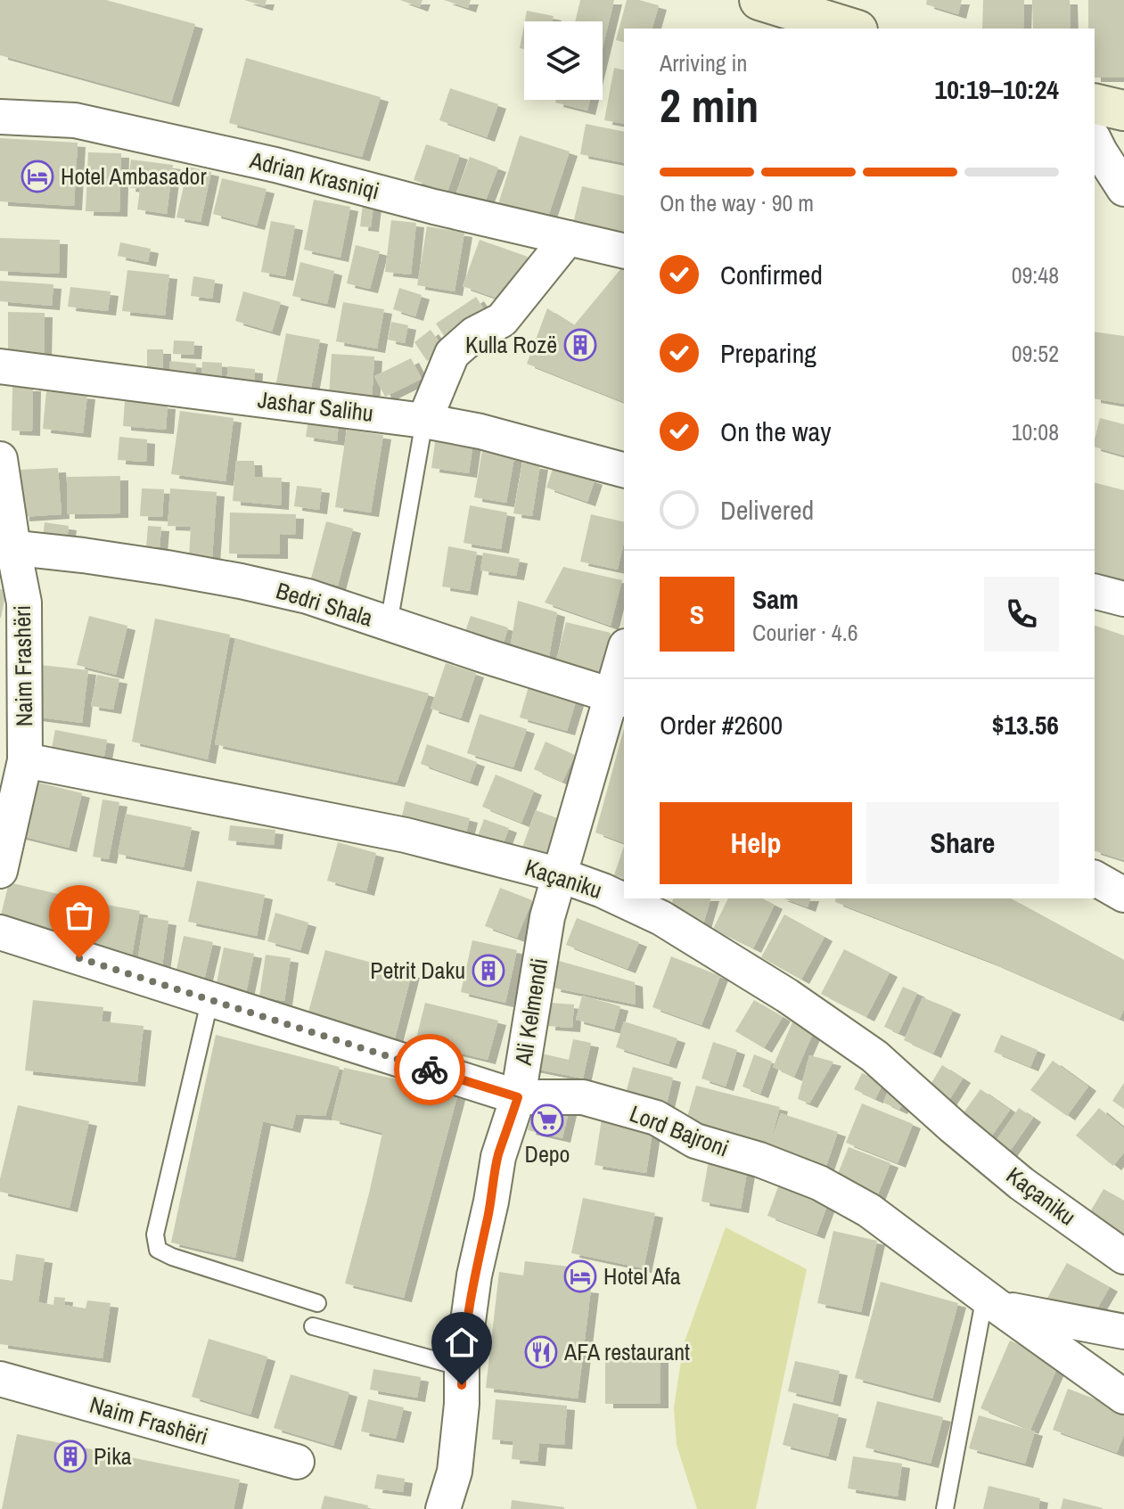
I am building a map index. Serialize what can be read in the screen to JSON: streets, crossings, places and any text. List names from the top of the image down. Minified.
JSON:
{"streets":{"street":["Adrian Krasniqi","Jashar Salihu","Bedri Shala","Naim Frashëri","Kaçaniku","Ali Kelmendi","Lord Bajroni"]},"crossings":[["Bedri Shala","Naim Frashëri"],["Bedri Shala","Ali Kelmendi"],["Naim Frashëri","Kaçaniku"],["Kaçaniku","Ali Kelmendi"],["Ali Kelmendi","Lord Bajroni"]],"places":{"hotel":["Hotel Ambasador","Hotel Afa"],"building":["Kulla Rozë","Petrit Daku","Pika"],"supermarket":["Depo"],"restaurant":["AFA restaurant"]},"page":{"heading":["2 min","Arriving in","10:19–10:24"],"panel":["Sam","Courier · 4.6","Order #2600","$13.56"],"bar":"On the way · 90 m","list":[["Confirmed","09:48"],["Preparing","09:52"],["On the way","10:08"],"Delivered"],"round":"S","buttons":["Help","Share"]}}
